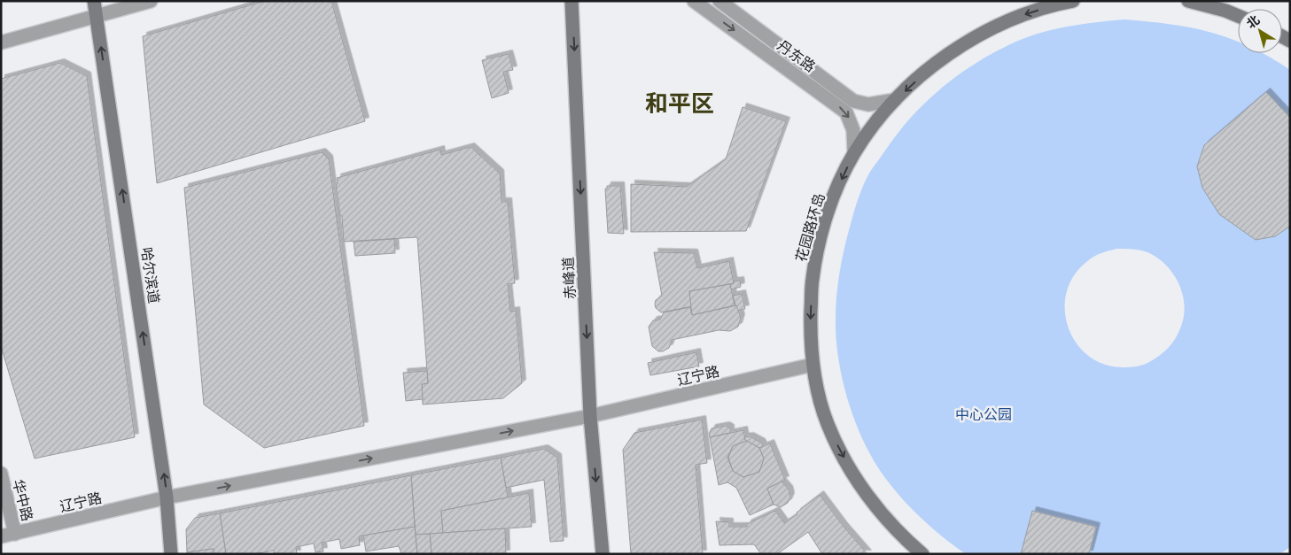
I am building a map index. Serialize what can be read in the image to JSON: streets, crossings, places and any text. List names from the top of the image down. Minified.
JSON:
{"streets":{"street":["丹东路","花园路环岛","哈尔滨道","赤峰道","辽宁路","华中路"]},"crossings":[["丹东路","花园路环岛"],["花园路环岛","辽宁路"],["哈尔滨道","辽宁路"],["赤峰道","辽宁路"],["辽宁路","华中路"]],"one_way":["哈尔滨道","赤峰道","辽宁路"],"districts":["和平区"],"parks":["中心公园"],"north":"top left"}
